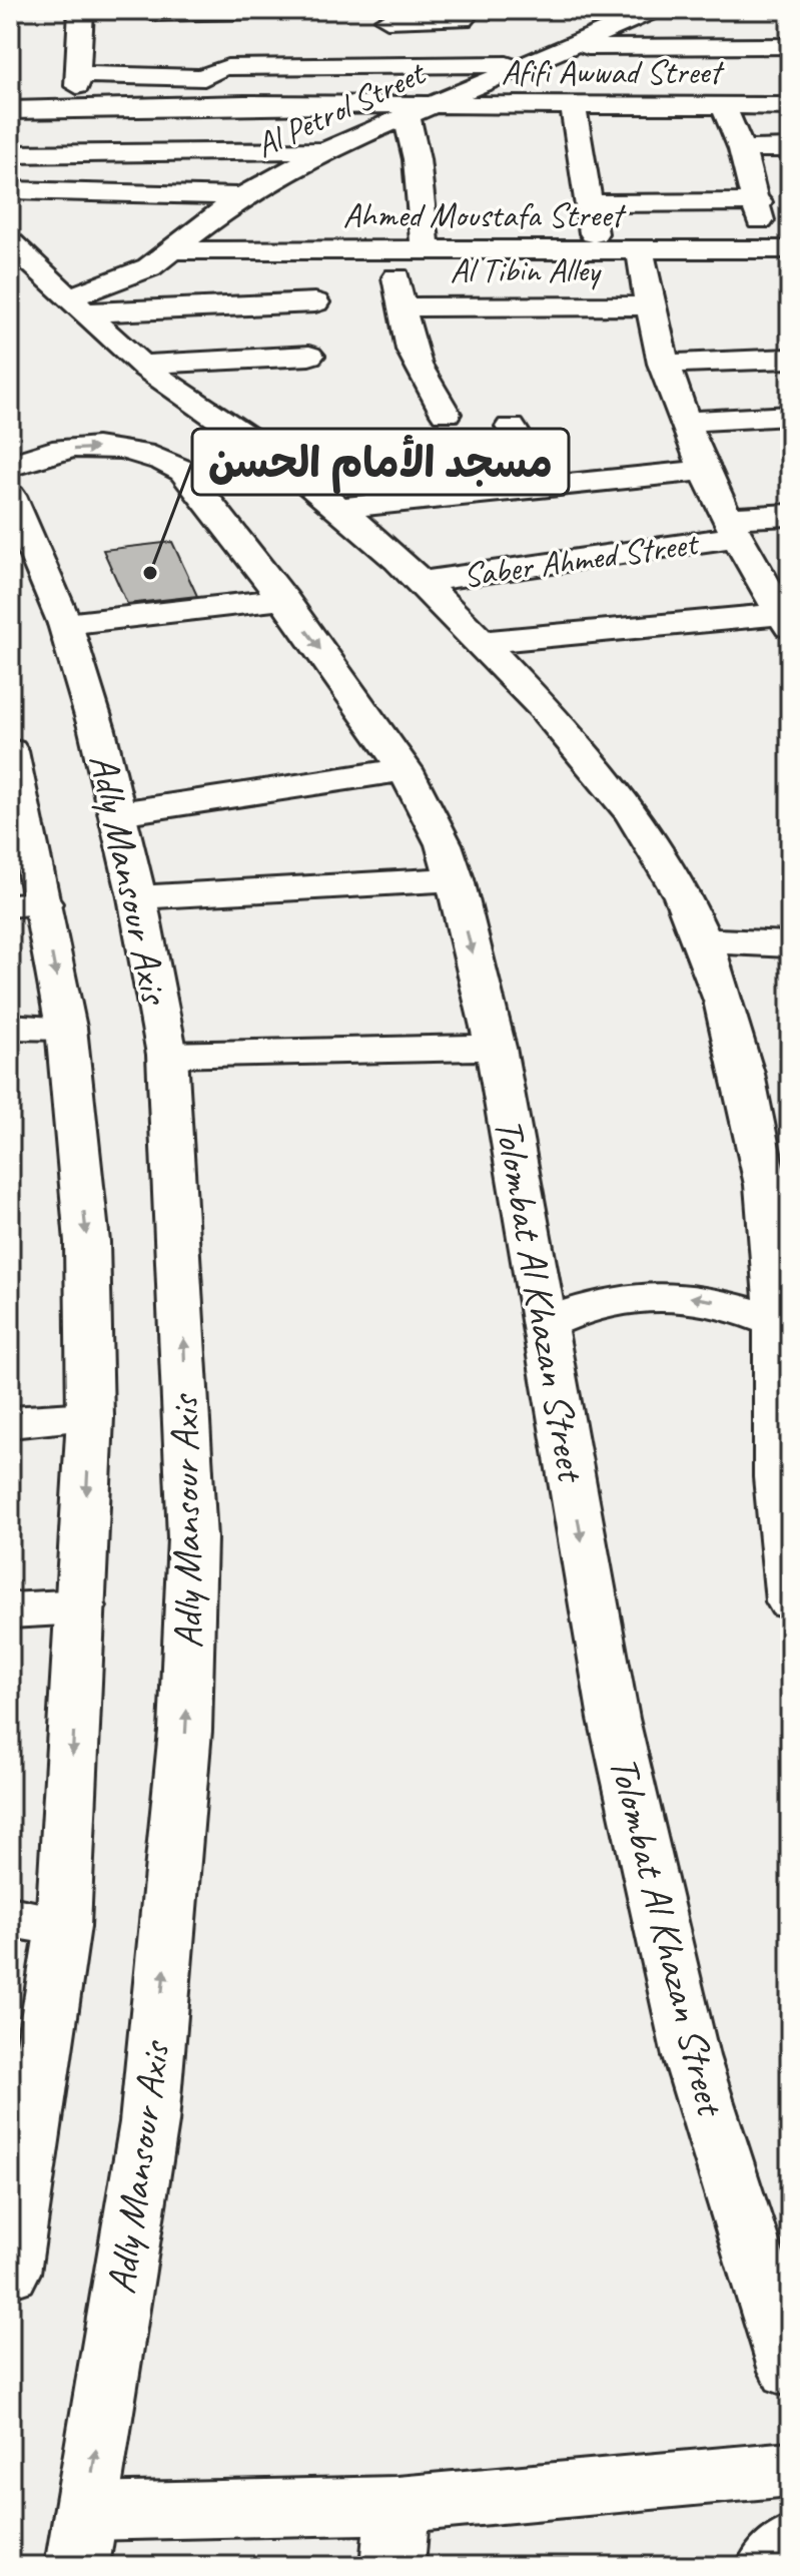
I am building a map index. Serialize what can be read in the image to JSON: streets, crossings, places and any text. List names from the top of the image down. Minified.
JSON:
{"streets":{"street":["Afifi Awwad Street","Al Petrol Street","Ahmed Moustafa Street","Al Tibin Alley","Saber Ahmed Street","Adly Mansour Axis","Tolombat Al Khazan Street"]},"crossings":[["Afifi Awwad Street","Al Petrol Street"],["Al Petrol Street","Ahmed Moustafa Street"]],"places":["مسجد الأمام الحسن"]}
